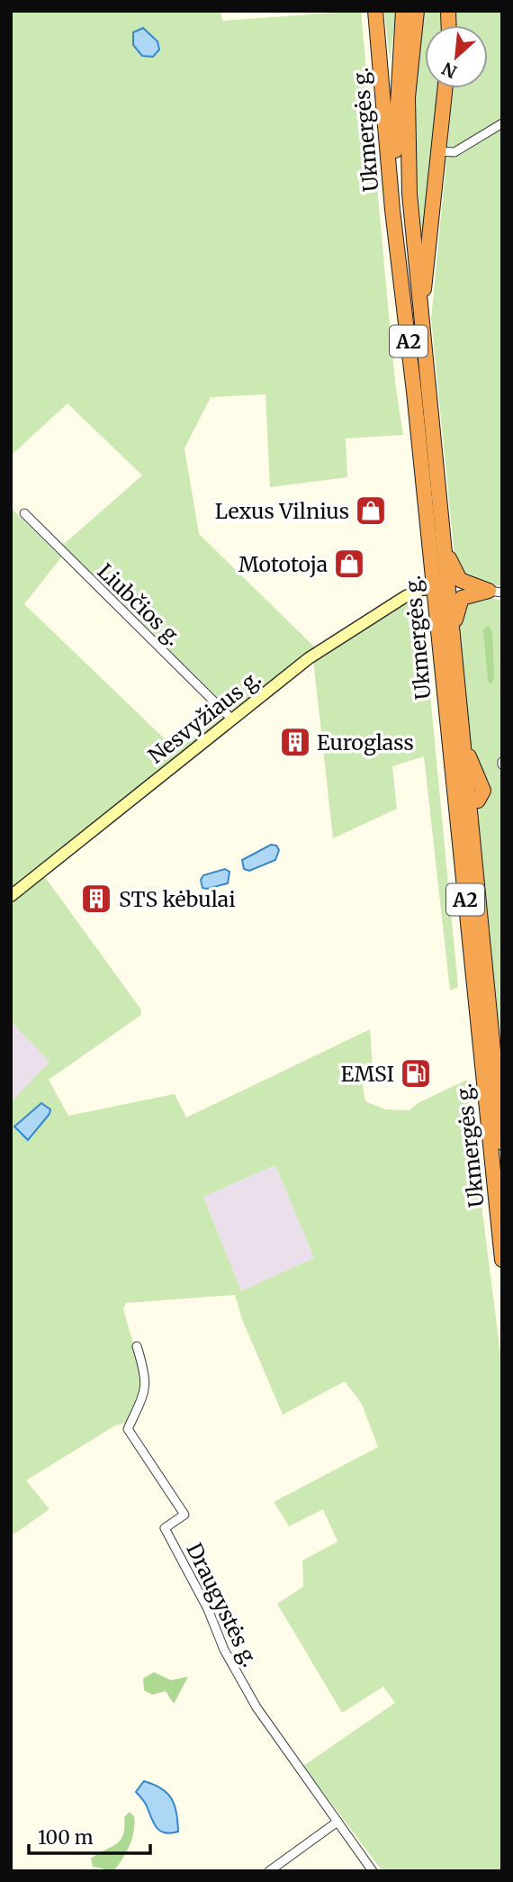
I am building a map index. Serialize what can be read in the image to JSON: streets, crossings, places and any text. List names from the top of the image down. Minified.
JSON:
{"streets":{"highway":["Ukmergės g.","A2"],"street":["Liubčios g.","Nesvyžiaus g.","Draugystės g."]},"crossings":[["Ukmergės g.","A2"],["Ukmergės g.","Nesvyžiaus g."],["Liubčios g.","Nesvyžiaus g."]],"places":{"shop":["Lexus Vilnius","Mototoja"],"building":["Euroglass","STS kėbulai"],"fuel station":["EMSI"]},"scale_bar":"100 m","north":"bottom left"}
